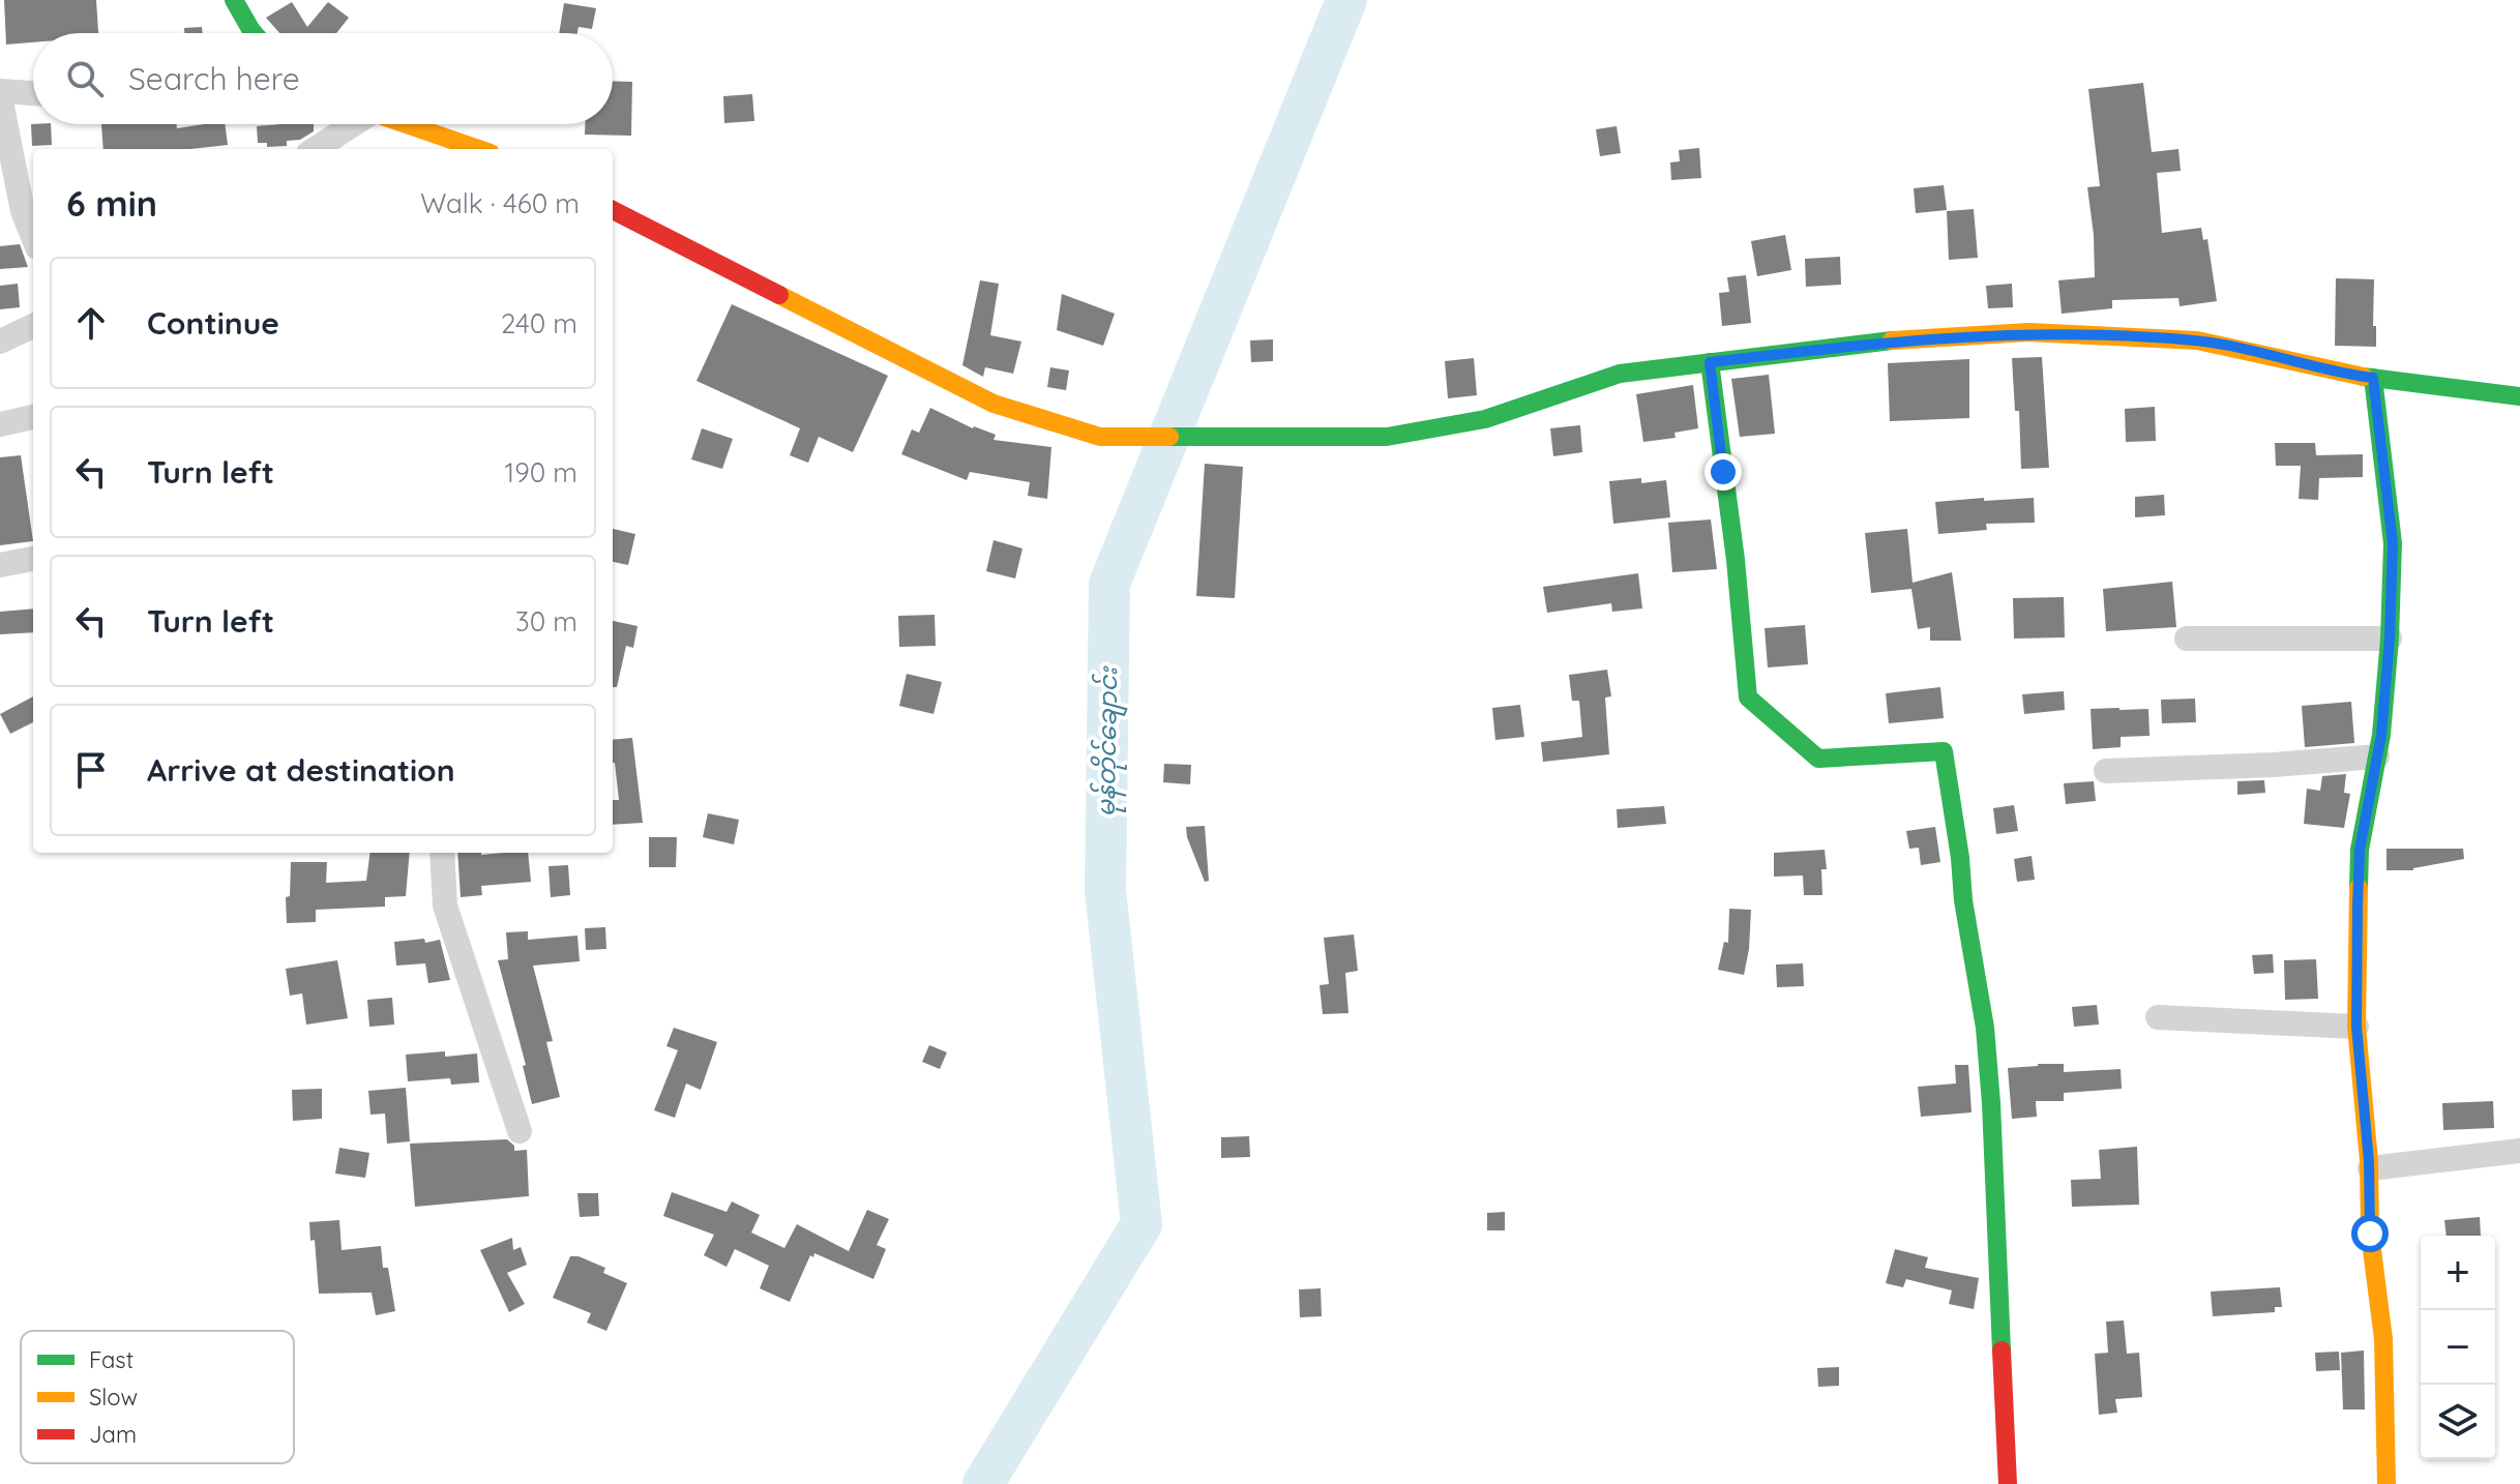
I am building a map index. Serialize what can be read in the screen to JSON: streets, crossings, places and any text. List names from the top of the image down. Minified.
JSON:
{"water":["မုန်တိုင်ချောင်း"],"legend":["Fast","Slow","Jam"],"page":{"search":"Search here","heading":["6 min","Walk · 460 m"],"list":[["Continue","240 m"],["Turn left","190 m"],["Turn left","30 m"],"Arrive at destination"],"map_buttons":["+","−"]}}
